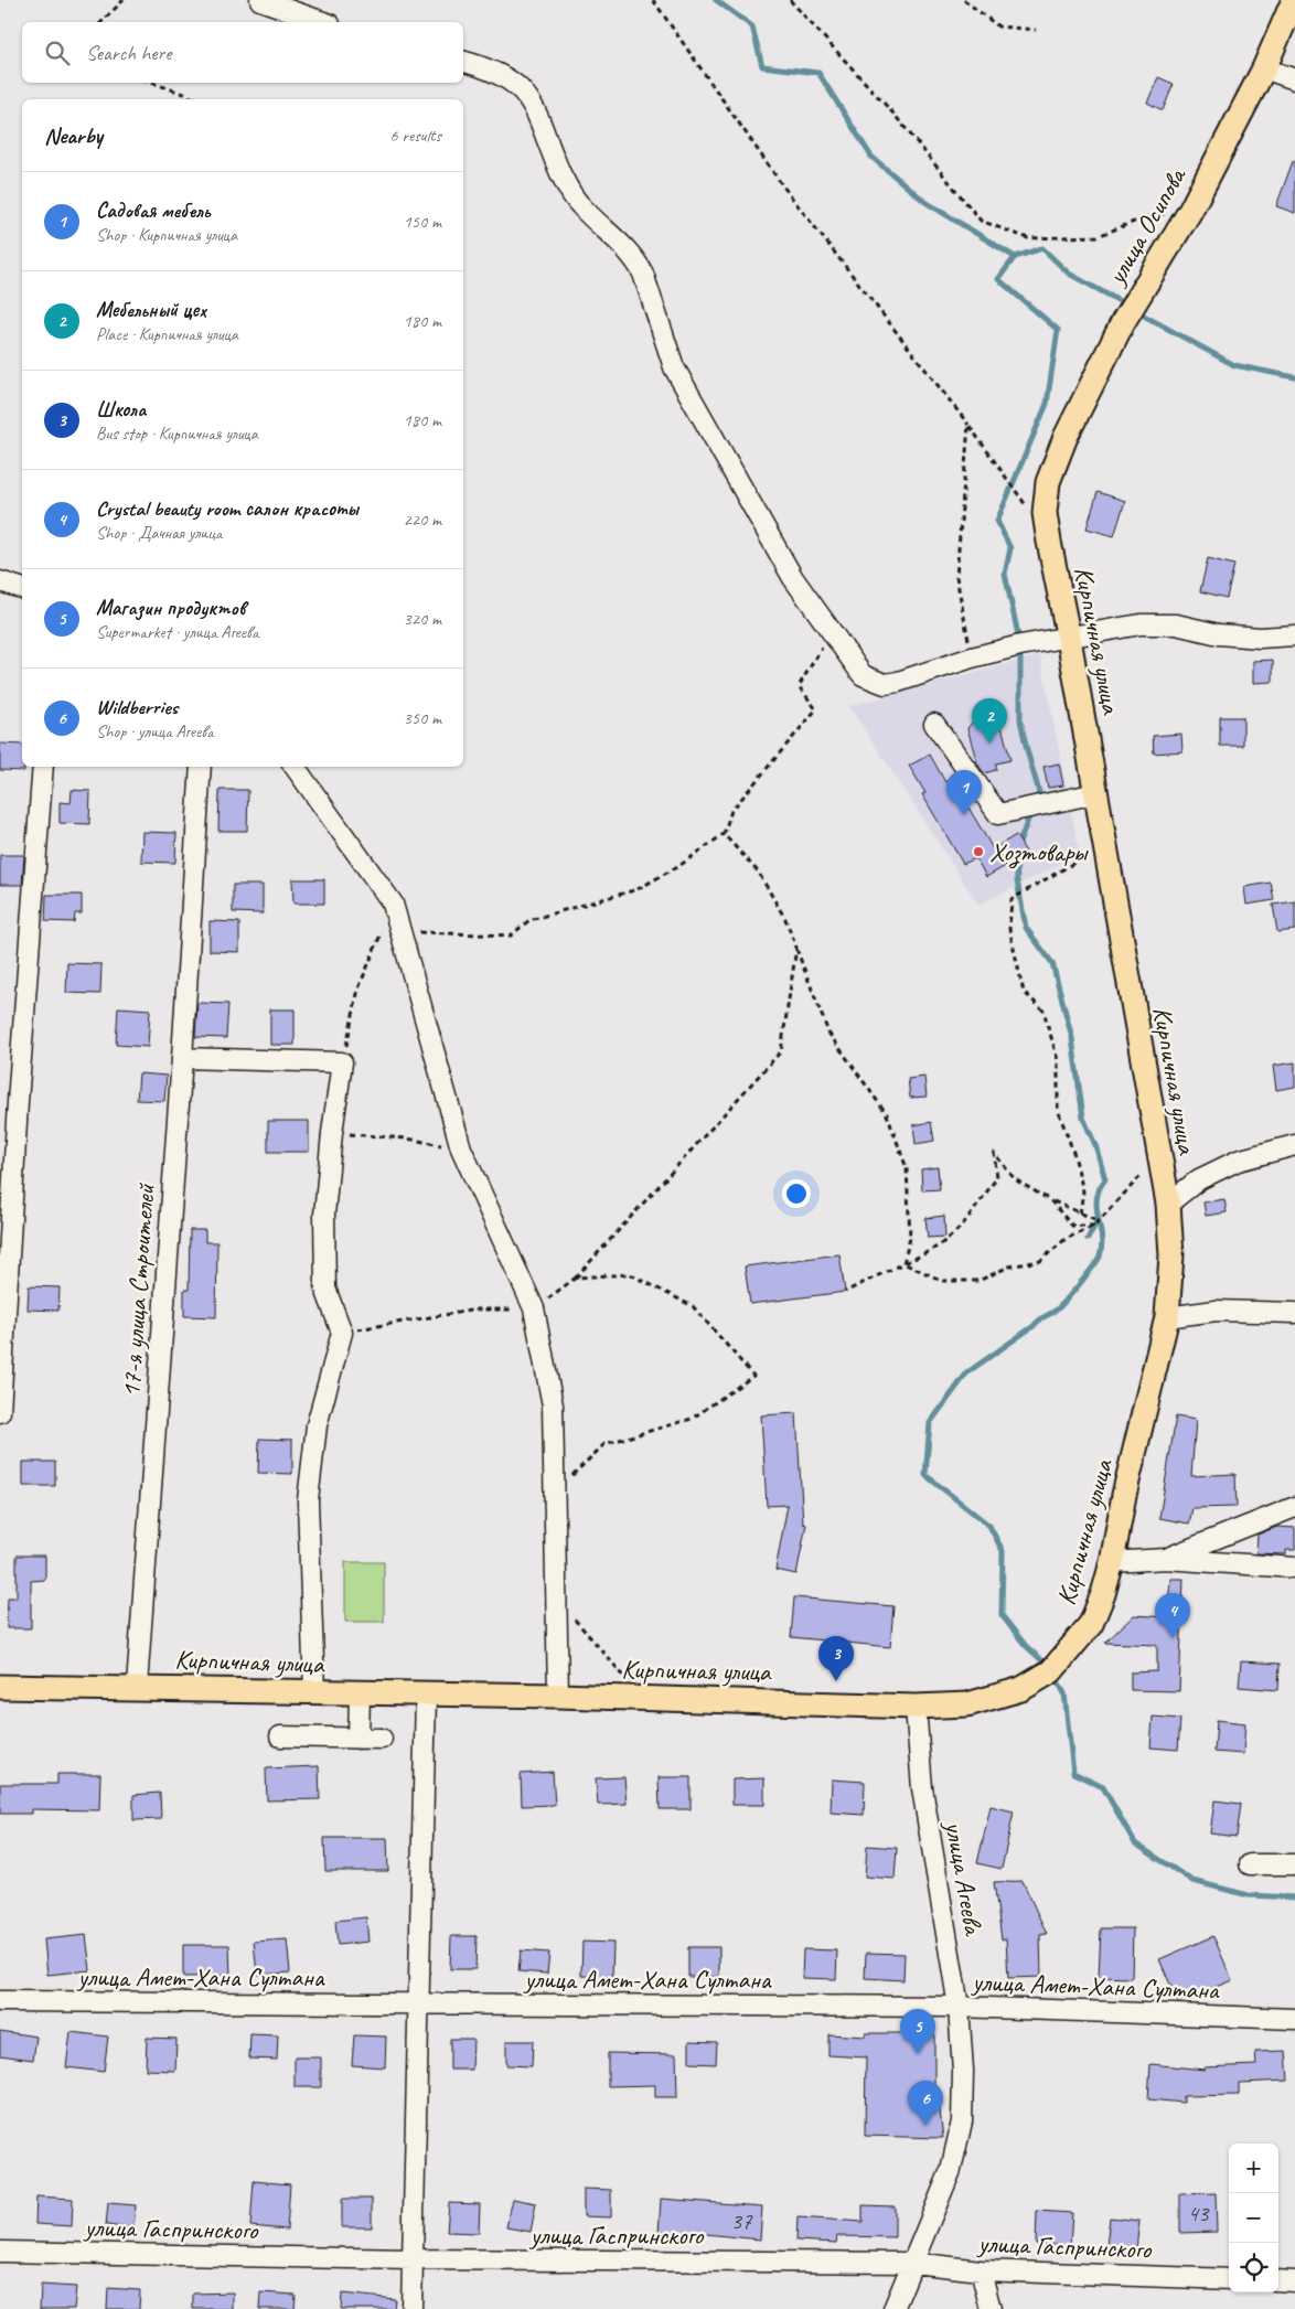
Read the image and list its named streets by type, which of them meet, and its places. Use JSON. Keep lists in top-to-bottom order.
{
  "streets": {
    "main road": ["улица Осипова", "Кирпичная улица"],
    "street": [
      "17-я улица Строителей",
      "улица Агеева",
      "улица Амет-Хана Султана",
      "улица Гаспринского"
    ]
  },
  "crossings": [
    ["улица Осипова", "Кирпичная улица"],
    ["Кирпичная улица", "17-я улица Строителей"],
    ["Кирпичная улица", "улица Агеева"],
    ["улица Агеева", "улица Амет-Хана Султана"],
    ["улица Агеева", "улица Гаспринского"]
  ],
  "places": ["Хозтовары"],
  "house_numbers": ["43", "37"],
  "page": {
    "search": "Search here",
    "heading": ["Nearby", "6 results"],
    "list": [
      {
        "mark": "1",
        "name": "Садовая мебель",
        "note": "Shop · Кирпичная улица",
        "value": "150 m"
      },
      {
        "mark": "2",
        "name": "Мебельный цех",
        "note": "Place · Кирпичная улица",
        "value": "180 m"
      },
      {
        "mark": "3",
        "name": "Школа",
        "note": "Bus stop · Кирпичная улица",
        "value": "180 m"
      },
      {
        "mark": "4",
        "name": "Crystal beauty room салон красоты",
        "note": "Shop · Дачная улица",
        "value": "220 m"
      },
      {
        "mark": "5",
        "name": "Магазин продуктов",
        "note": "Supermarket · улица Агеева",
        "value": "320 m"
      },
      {
        "mark": "6",
        "name": "Wildberries",
        "note": "Shop · улица Агеева",
        "value": "350 m"
      }
    ],
    "pins": [
      "2",
      "1",
      "4",
      "3",
      "5",
      "6"
    ],
    "map_buttons": ["+", "−"]
  }
}
